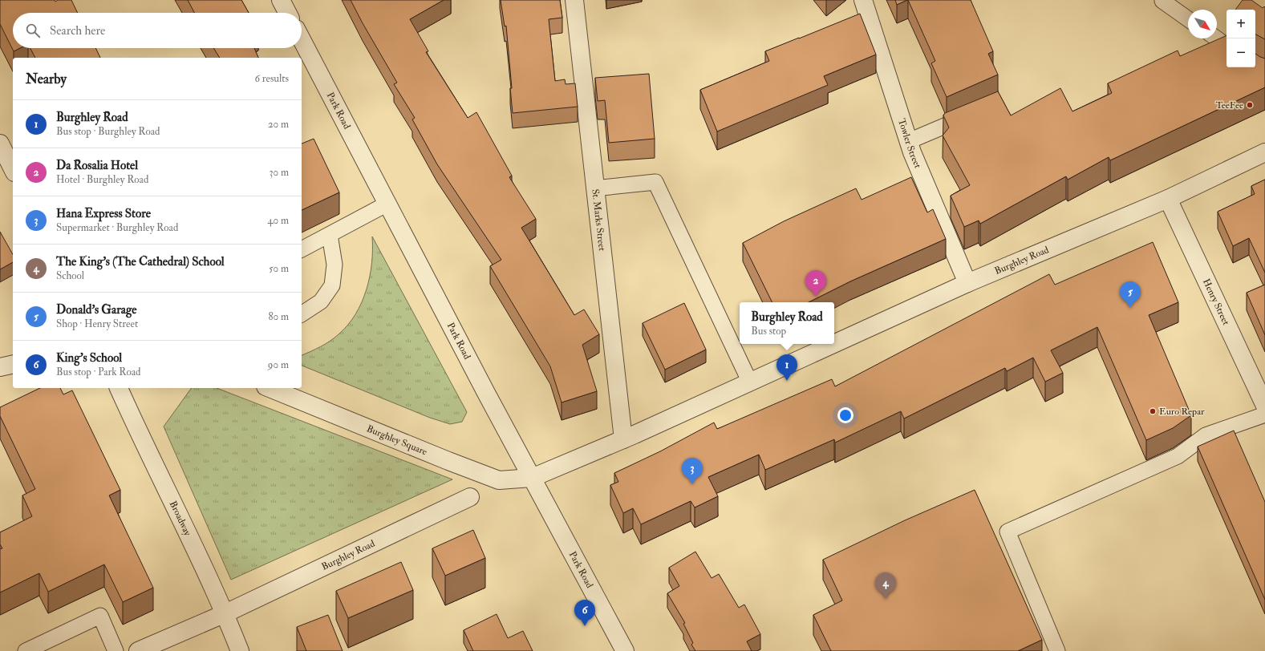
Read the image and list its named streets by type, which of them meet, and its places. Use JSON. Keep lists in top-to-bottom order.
{
  "streets": {
    "street": [
      "Park Road",
      "Towler Street",
      "St. Marks Street",
      "Burghley Road",
      "Henry Street",
      "Burghley Square",
      "Broadway"
    ]
  },
  "crossings": [
    ["Park Road", "Burghley Road"],
    ["Park Road", "Burghley Square"],
    ["Towler Street", "Burghley Road"],
    ["St. Marks Street", "Burghley Road"],
    ["Burghley Road", "Henry Street"],
    ["Burghley Road", "Burghley Square"],
    ["Burghley Road", "Broadway"]
  ],
  "places": ["TeeFee", "Euro Repar"],
  "north": "bottom right",
  "page": {
    "map_buttons": ["+", "−"],
    "search": "Search here",
    "heading": ["Nearby", "6 results"],
    "list": [
      {
        "mark": "1",
        "name": "Burghley Road",
        "note": "Bus stop · Burghley Road",
        "value": "20 m"
      },
      {
        "mark": "2",
        "name": "Da Rosalia Hotel",
        "note": "Hotel · Burghley Road",
        "value": "30 m"
      },
      {
        "mark": "3",
        "name": "Hana Express Store",
        "note": "Supermarket · Burghley Road",
        "value": "40 m"
      },
      {
        "mark": "4",
        "name": "The King's (The Cathedral) School",
        "note": "School",
        "value": "50 m"
      },
      {
        "mark": "5",
        "name": "Donald's Garage",
        "note": "Shop · Henry Street",
        "value": "80 m"
      },
      {
        "mark": "6",
        "name": "King's School",
        "note": "Bus stop · Park Road",
        "value": "90 m"
      }
    ],
    "pins": [
      "2",
      "5",
      "1",
      "3",
      "4",
      "6"
    ],
    "popup": ["Burghley Road", "Bus stop"]
  }
}
